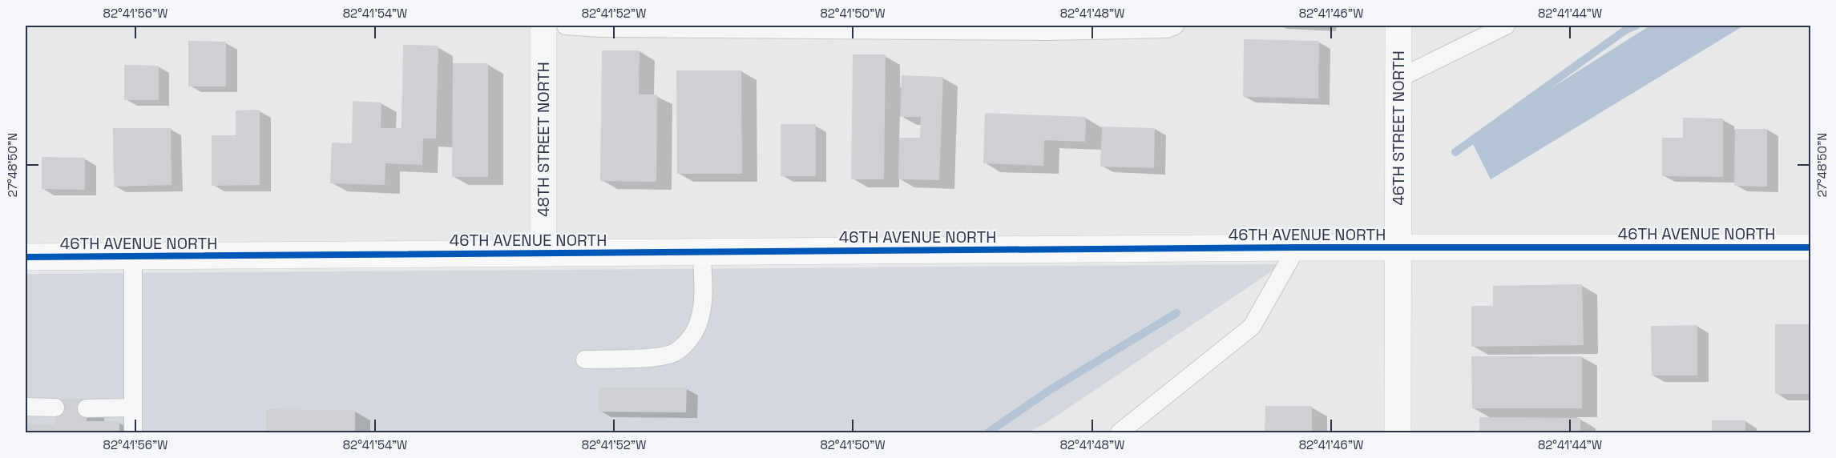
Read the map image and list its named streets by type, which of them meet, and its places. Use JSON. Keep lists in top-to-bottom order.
{
  "streets": {
    "street": ["46TH STREET NORTH", "48TH STREET NORTH", "46TH AVENUE NORTH"]
  },
  "crossings": [
    ["46TH STREET NORTH", "46TH AVENUE NORTH"],
    ["48TH STREET NORTH", "46TH AVENUE NORTH"]
  ],
  "coordinates": [
    "82°41'56\"W",
    "82°41'54\"W",
    "82°41'52\"W",
    "82°41'50\"W",
    "82°41'48\"W",
    "82°41'46\"W",
    "82°41'44\"W",
    "27°48'50\"N"
  ]
}
